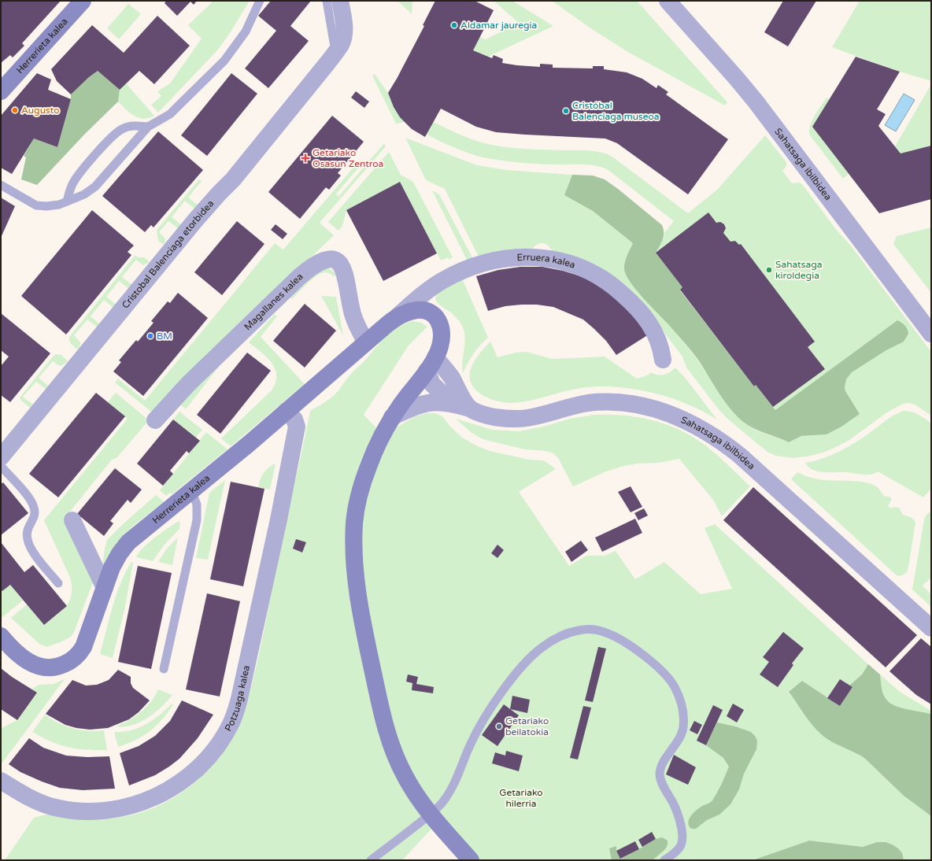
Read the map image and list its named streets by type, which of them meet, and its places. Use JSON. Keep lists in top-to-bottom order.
{
  "streets": {
    "street": [
      "Herrerieta kalea",
      "Sahatsaga ibilbidea",
      "Cristobal Balenciaga etorbidea",
      "Erruera kalea",
      "Magallanes kalea",
      "Potzuaga kalea"
    ]
  },
  "crossings": [
    ["Herrerieta kalea", "Erruera kalea"],
    ["Herrerieta kalea", "Magallanes kalea"],
    ["Herrerieta kalea", "Potzuaga kalea"]
  ],
  "parks": ["Getariako hilerria"],
  "places": {
    "other": [
      "Aldamar jauregia",
      "Augusto",
      "Cristóbal Balenciaga museoa",
      "Sahatsaga kiroldegia",
      "BM",
      "Getariako beilatokia"
    ],
    "health": ["Getariako Osasun Zentroa"]
  }
}
